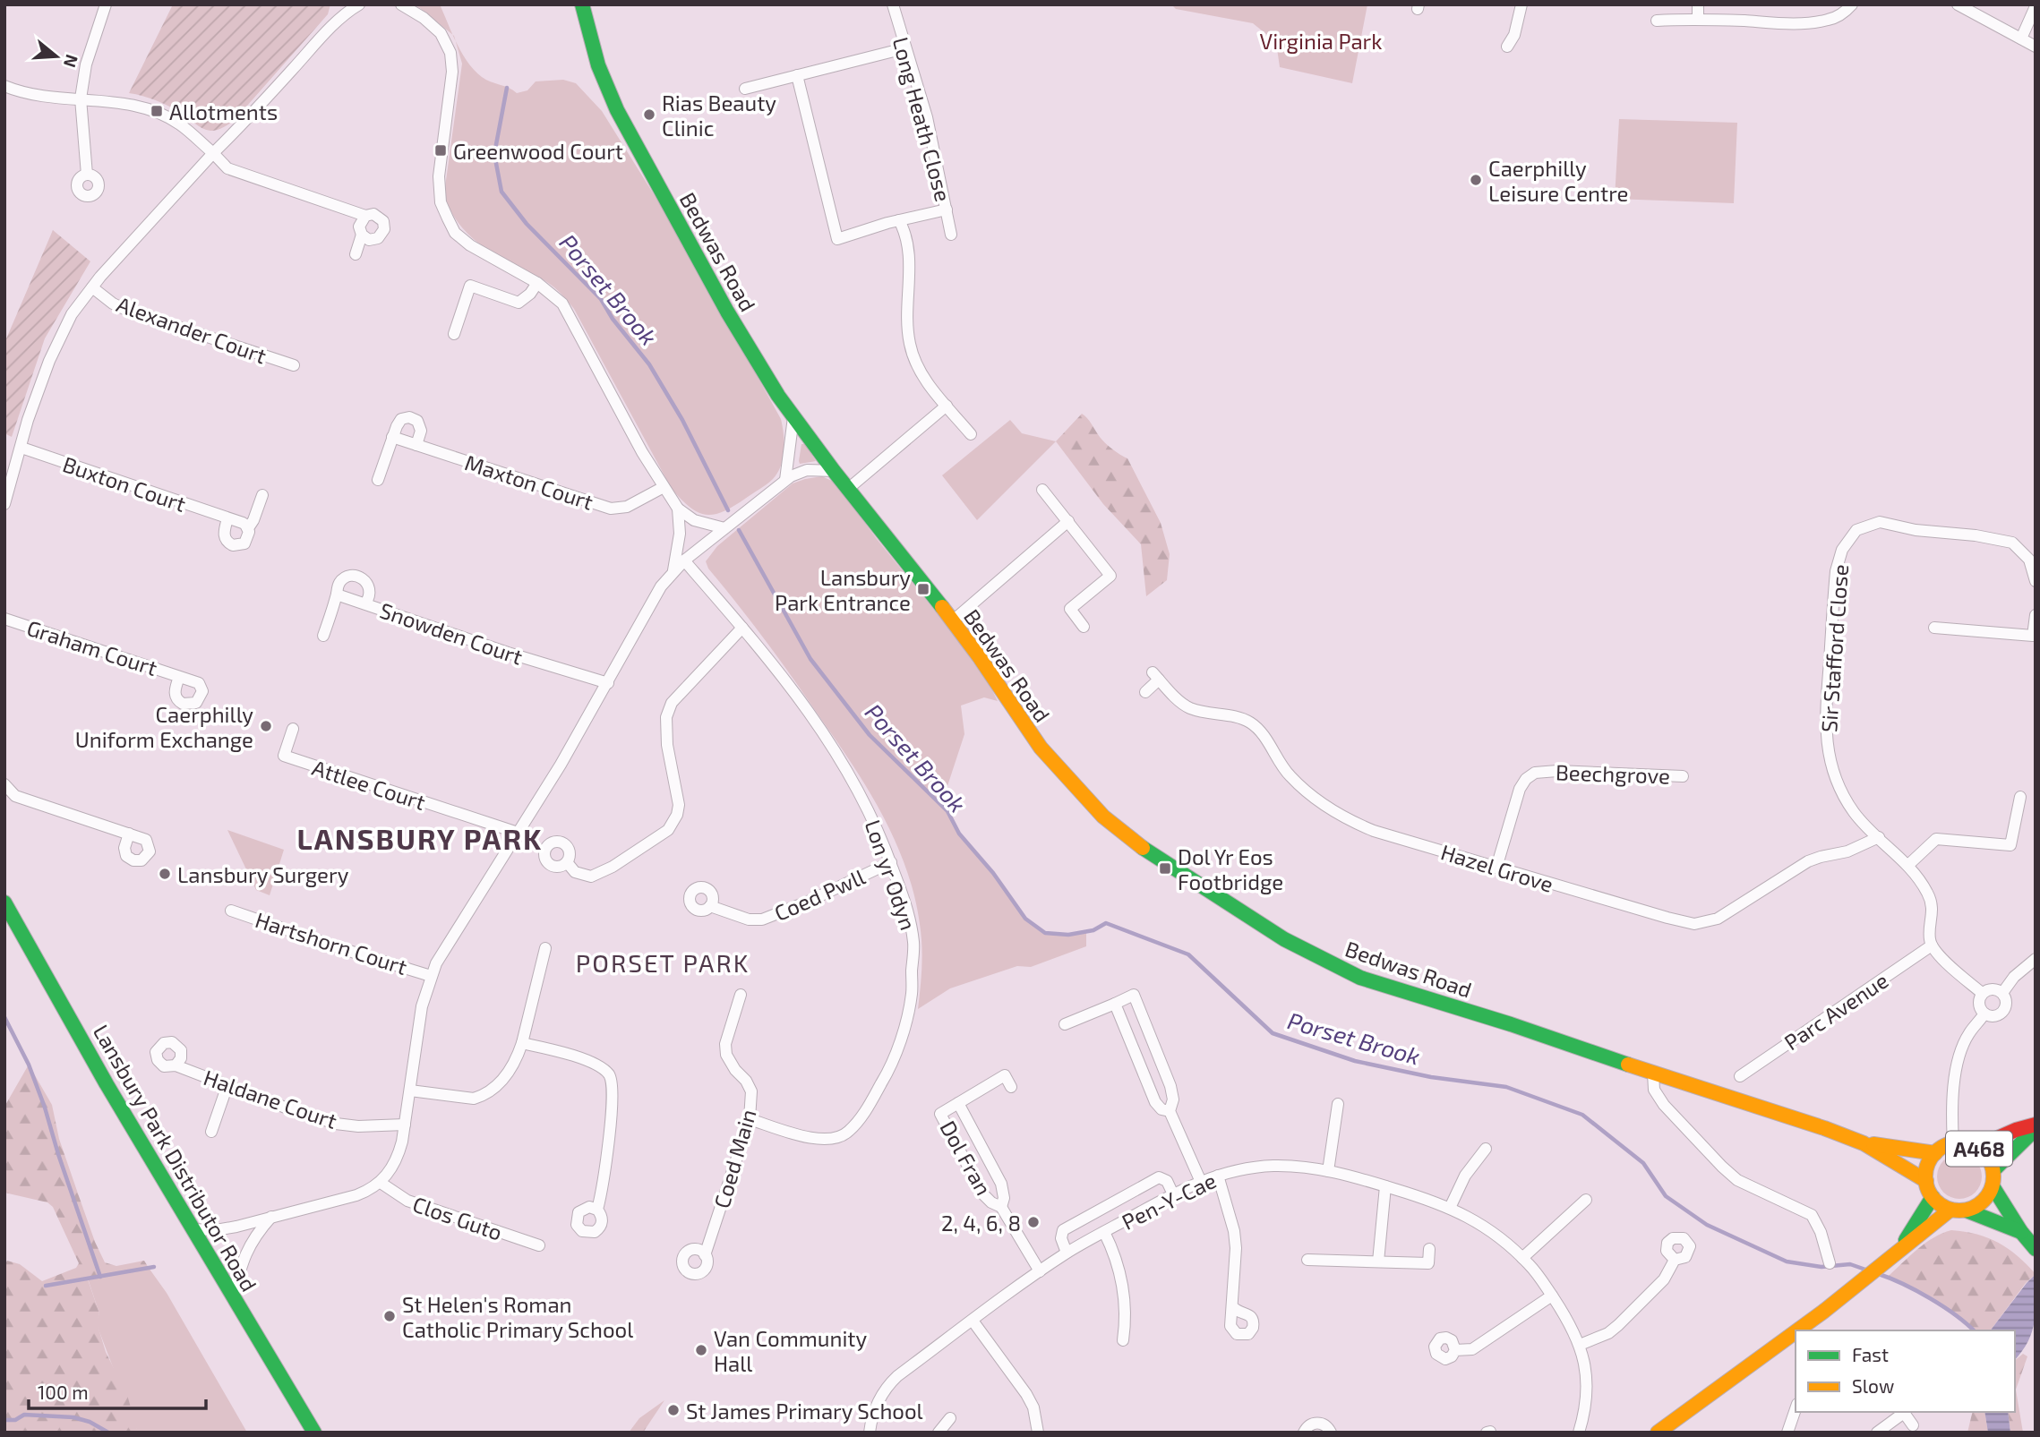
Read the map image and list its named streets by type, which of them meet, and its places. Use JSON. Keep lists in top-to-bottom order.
{
  "streets": {
    "main road": ["Bedwas Road", "A468", "Lansbury Park Distributor Road"],
    "street": [
      "Long Heath Close",
      "Alexander Court",
      "Maxton Court",
      "Buxton Court",
      "Snowden Court",
      "Graham Court",
      "Sir Stafford Close",
      "Beechgrove",
      "Attlee Court",
      "Hazel Grove",
      "Lon yr Odyn",
      "Coed Pwll",
      "Hartshorn Court",
      "Parc Avenue",
      "Haldane Court",
      "Dol Fran",
      "Coed Main",
      "Pen-Y-Cae",
      "Clos Guto"
    ]
  },
  "crossings": [
    ["Sir Stafford Close", "Hazel Grove"],
    ["Sir Stafford Close", "Parc Avenue"],
    ["Beechgrove", "Hazel Grove"],
    ["Lon yr Odyn", "Coed Pwll"],
    ["Lon yr Odyn", "Coed Main"],
    ["Dol Fran", "Pen-Y-Cae"]
  ],
  "districts": ["LANSBURY PARK", "PORSET PARK"],
  "water": ["Porset Brook"],
  "parks": ["Virginia Park"],
  "places": {
    "transit": [
      "Allotments",
      "Greenwood Court",
      "Lansbury Park Entrance",
      "Dol Yr Eos Footbridge"
    ],
    "other": [
      "Rias Beauty Clinic",
      "Caerphilly Leisure Centre",
      "Caerphilly Uniform Exchange",
      "Lansbury Surgery",
      "2, 4, 6, 8",
      "St Helen's Roman Catholic Primary School",
      "Van Community Hall",
      "St James Primary School"
    ]
  },
  "legend": ["Fast", "Slow"],
  "scale_bar": "100 m",
  "north": "right"
}
